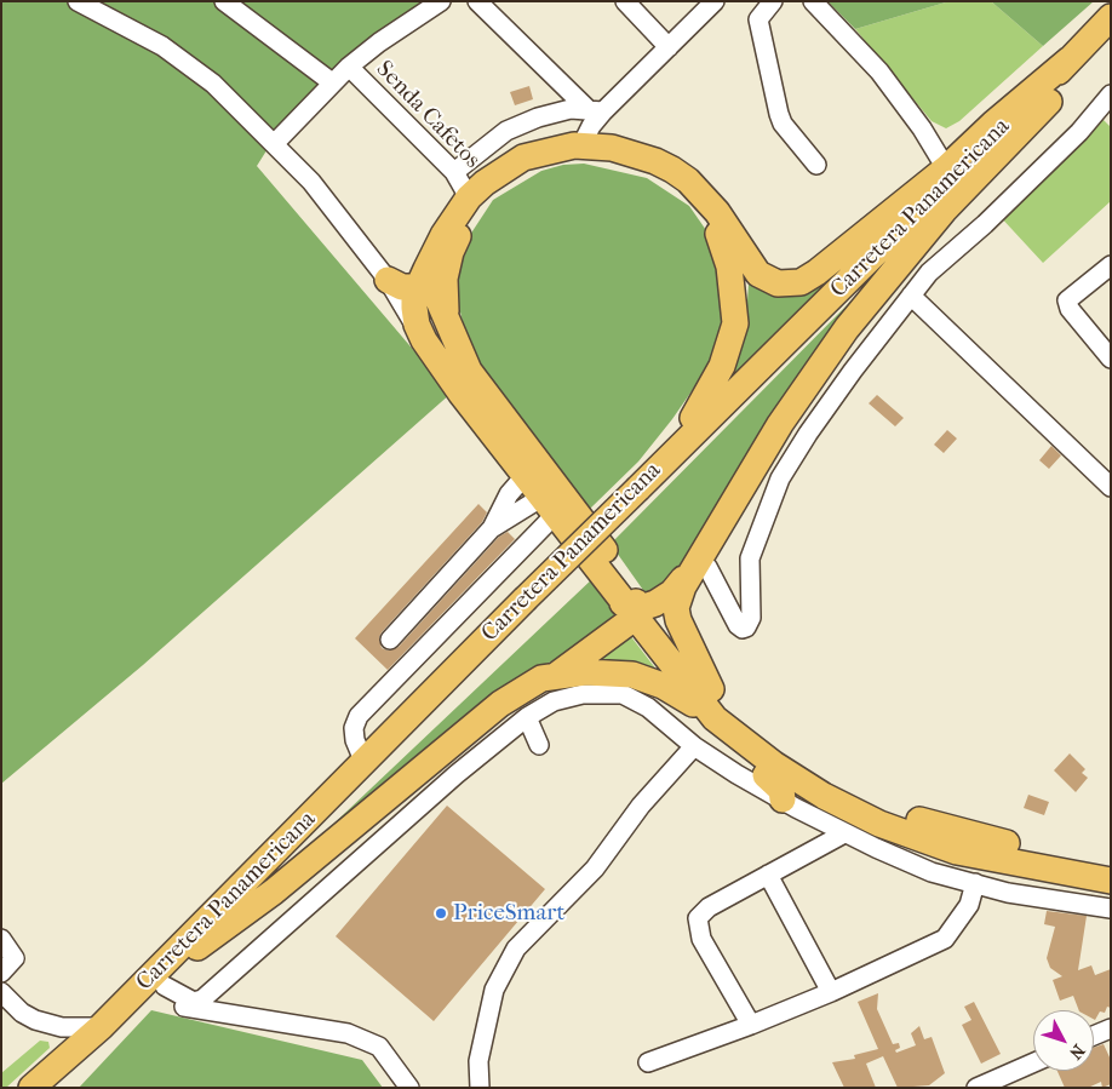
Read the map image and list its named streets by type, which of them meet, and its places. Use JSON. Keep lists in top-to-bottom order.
{
  "streets": {
    "highway": ["Carretera Panamericana"],
    "street": ["Senda Cafetos"]
  },
  "places": ["PriceSmart"],
  "north": "bottom right"
}
